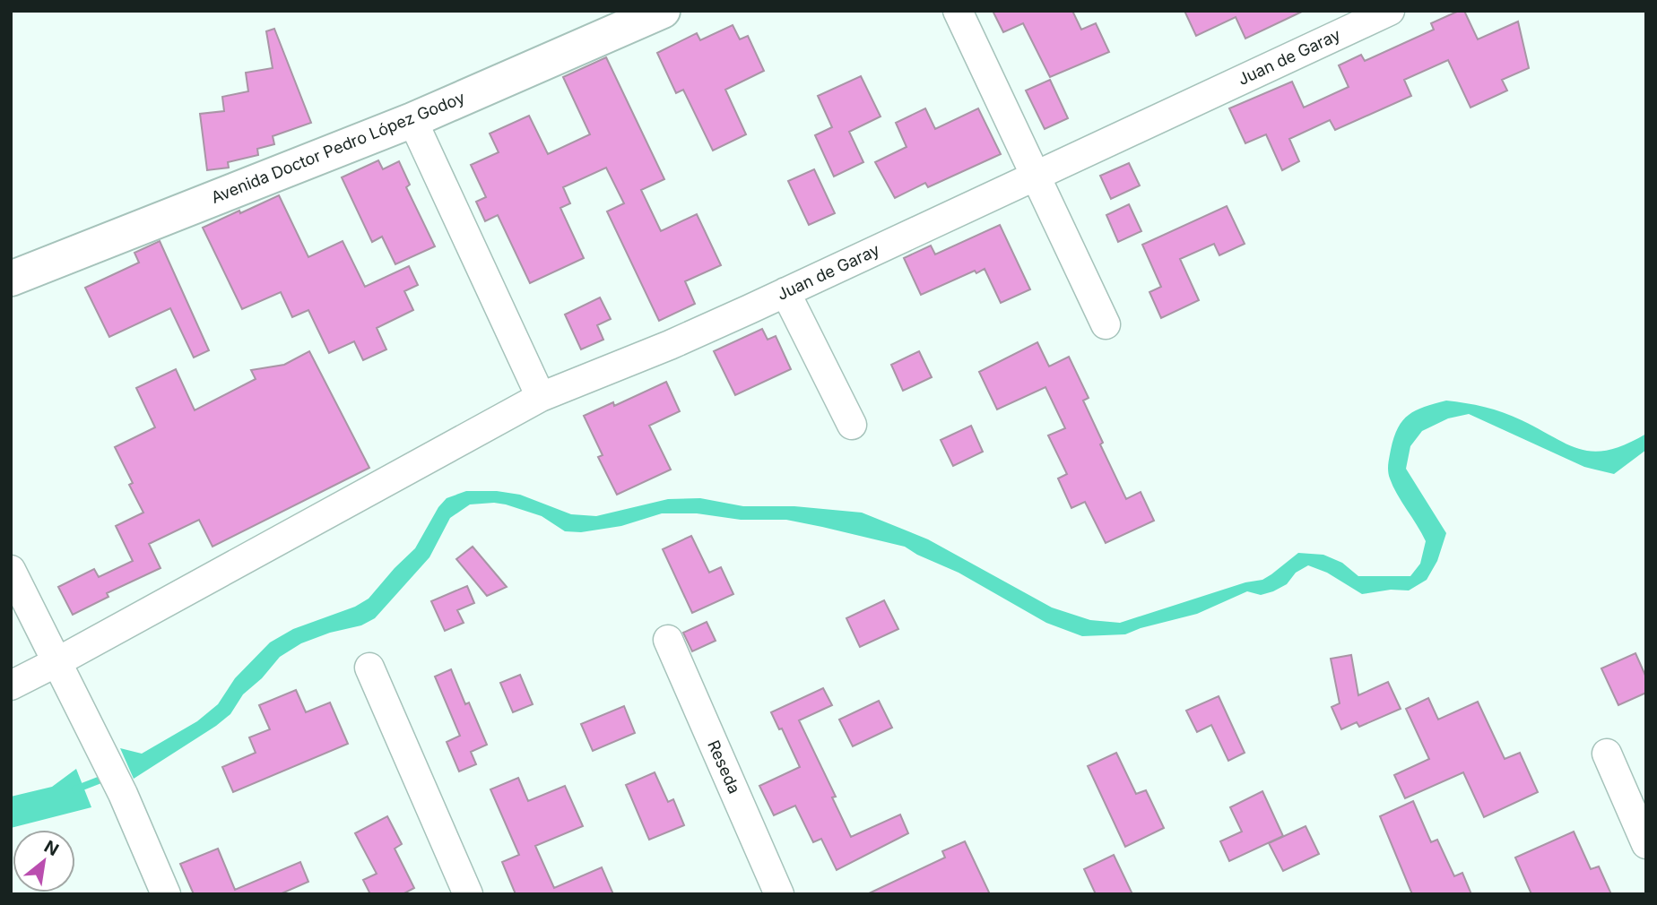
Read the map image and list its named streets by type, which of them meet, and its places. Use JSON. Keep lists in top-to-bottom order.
{
  "streets": {
    "main road": ["Avenida Doctor Pedro López Godoy"],
    "street": ["Juan de Garay", "Reseda"]
  },
  "north": "top right"
}
